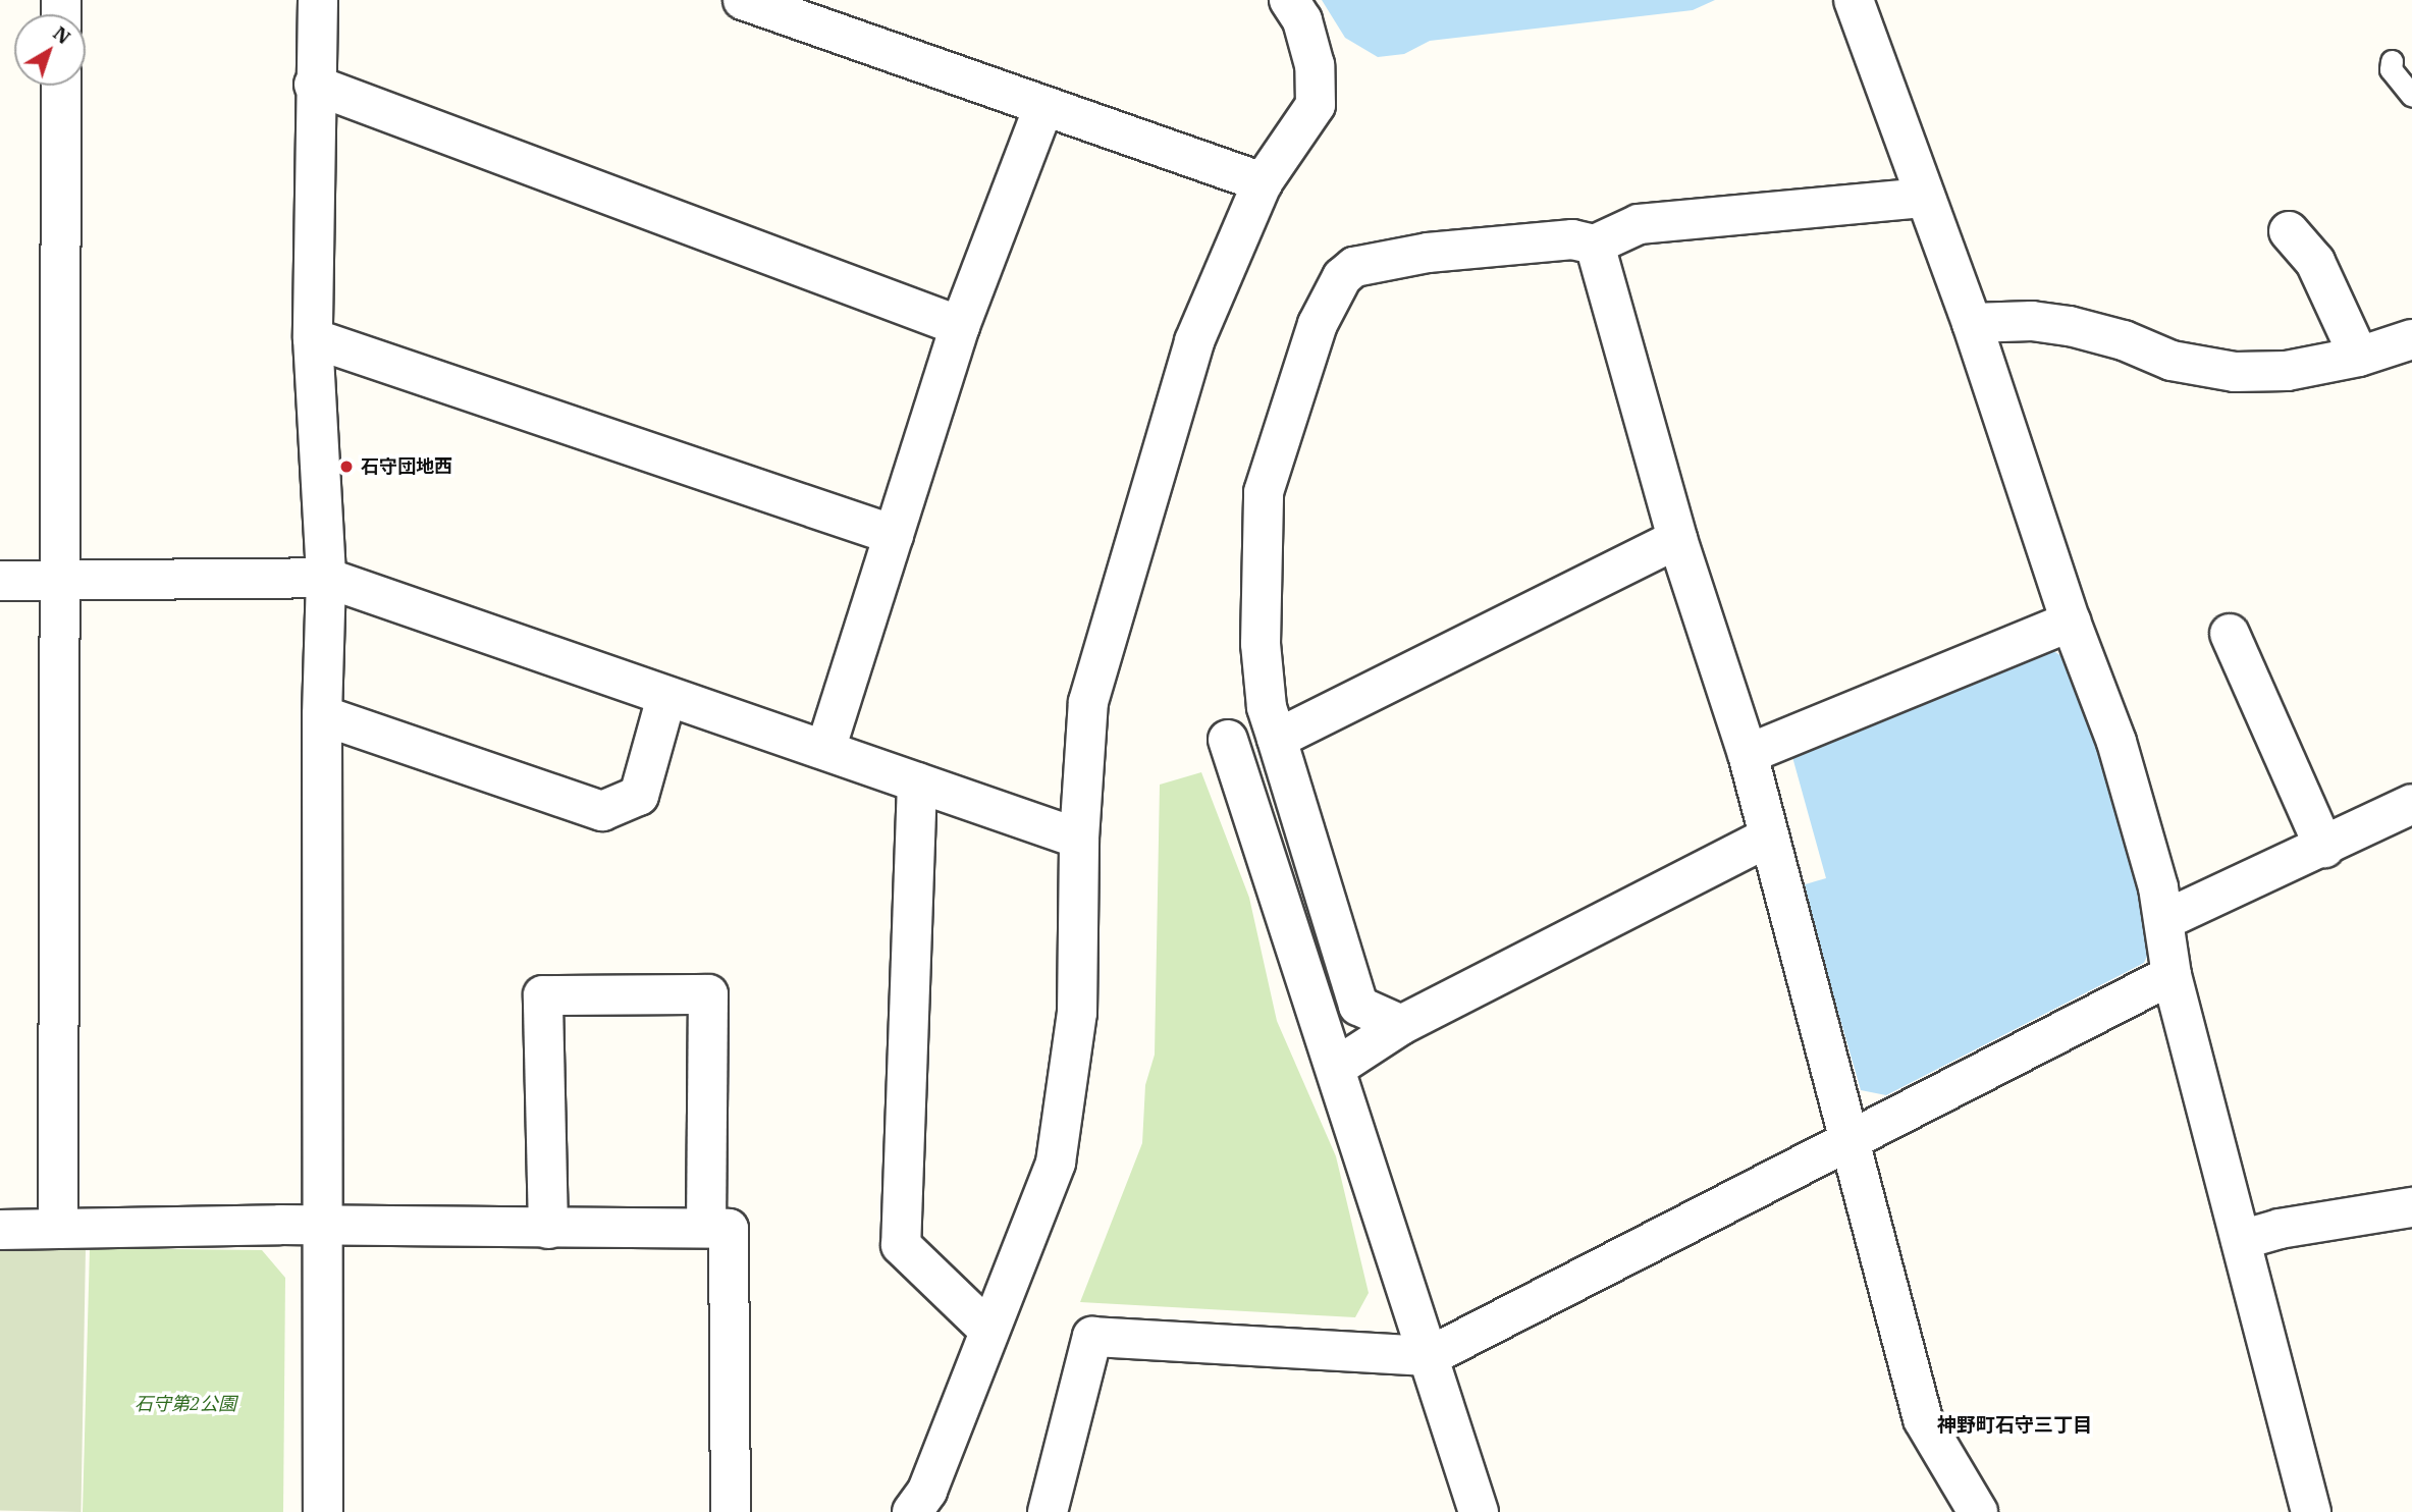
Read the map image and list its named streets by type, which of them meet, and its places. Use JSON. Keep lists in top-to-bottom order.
{
  "districts": ["神野町石守三丁目"],
  "parks": ["石守第2公園"],
  "places": ["石守団地西"],
  "north": "top right"
}
